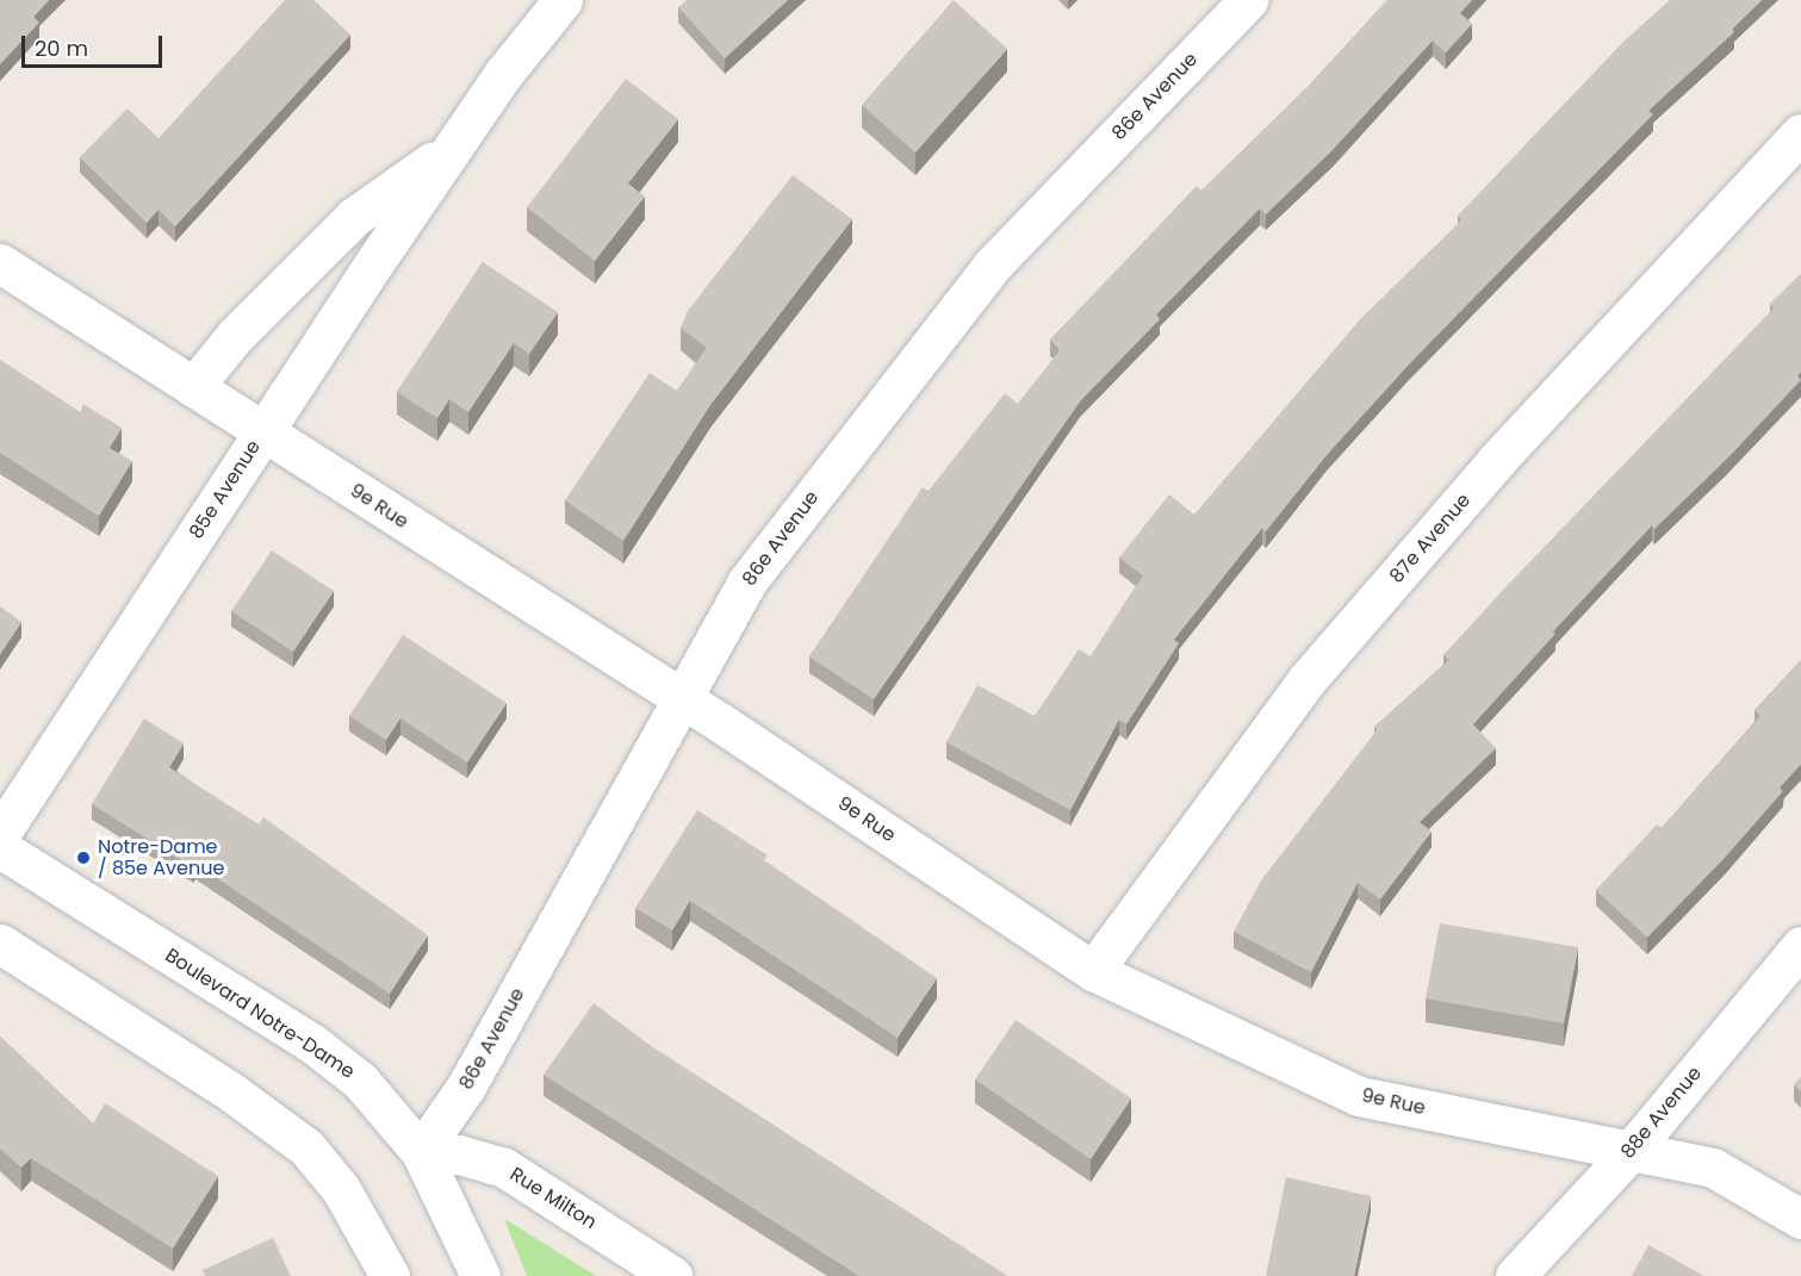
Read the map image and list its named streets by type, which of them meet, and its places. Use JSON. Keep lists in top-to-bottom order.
{
  "streets": {
    "street": [
      "86e Avenue",
      "85e Avenue",
      "9e Rue",
      "87e Avenue",
      "Boulevard Notre-Dame",
      "88e Avenue",
      "Rue Milton"
    ]
  },
  "crossings": [
    ["86e Avenue", "9e Rue"],
    ["86e Avenue", "Boulevard Notre-Dame"],
    ["86e Avenue", "Rue Milton"],
    ["85e Avenue", "9e Rue"],
    ["9e Rue", "87e Avenue"],
    ["9e Rue", "88e Avenue"],
    ["Boulevard Notre-Dame", "Rue Milton"]
  ],
  "places": ["Notre-Dame / 85e Avenue"],
  "scale_bar": "20 m"
}
